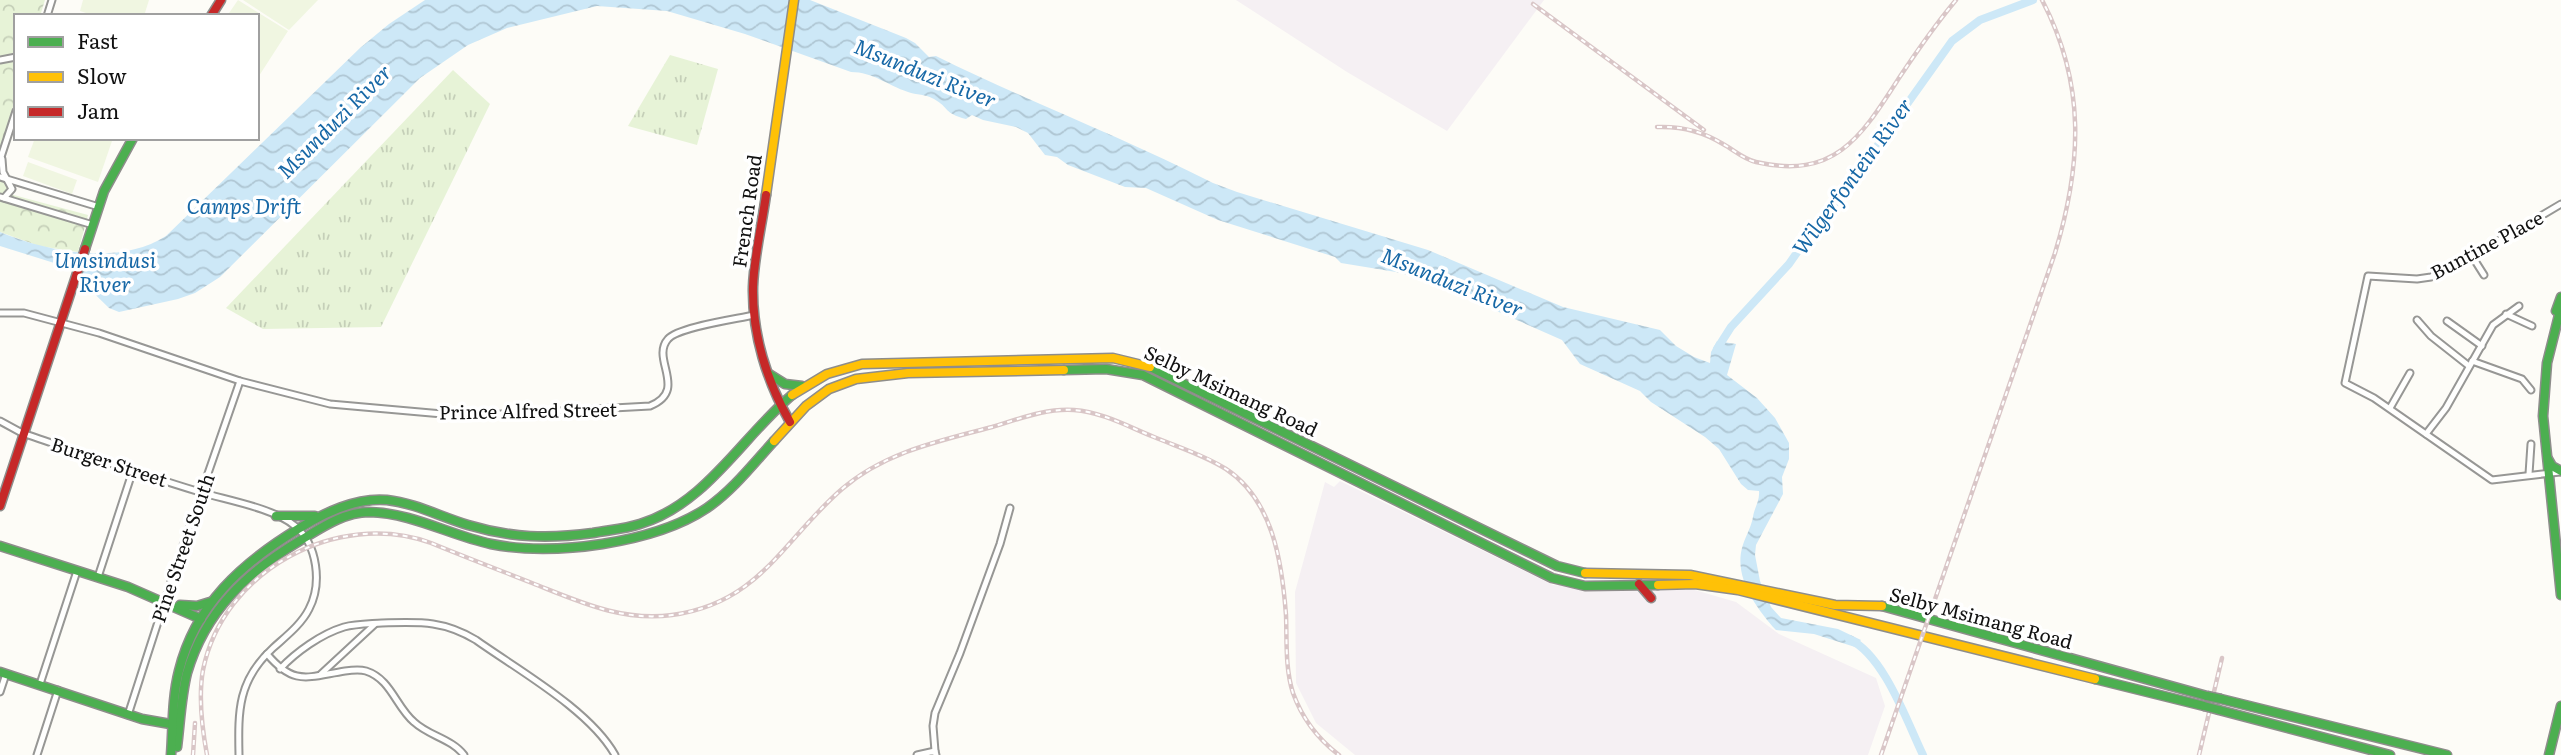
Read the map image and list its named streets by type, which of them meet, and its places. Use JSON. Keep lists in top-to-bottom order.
{
  "streets": {
    "main road": ["French Road", "Selby Msimang Road"],
    "street": [
      "Buntine Place",
      "Prince Alfred Street",
      "Burger Street",
      "Pine Street South"
    ]
  },
  "crossings": [
    ["French Road", "Selby Msimang Road"],
    ["French Road", "Prince Alfred Street"],
    ["Selby Msimang Road", "Burger Street"],
    ["Prince Alfred Street", "Pine Street South"],
    ["Burger Street", "Pine Street South"]
  ],
  "water": [
    "Msunduzi River",
    "Wilgerfontein River",
    "Camps Drift",
    "Umsindusi River"
  ],
  "legend": ["Fast", "Slow", "Jam"]
}
